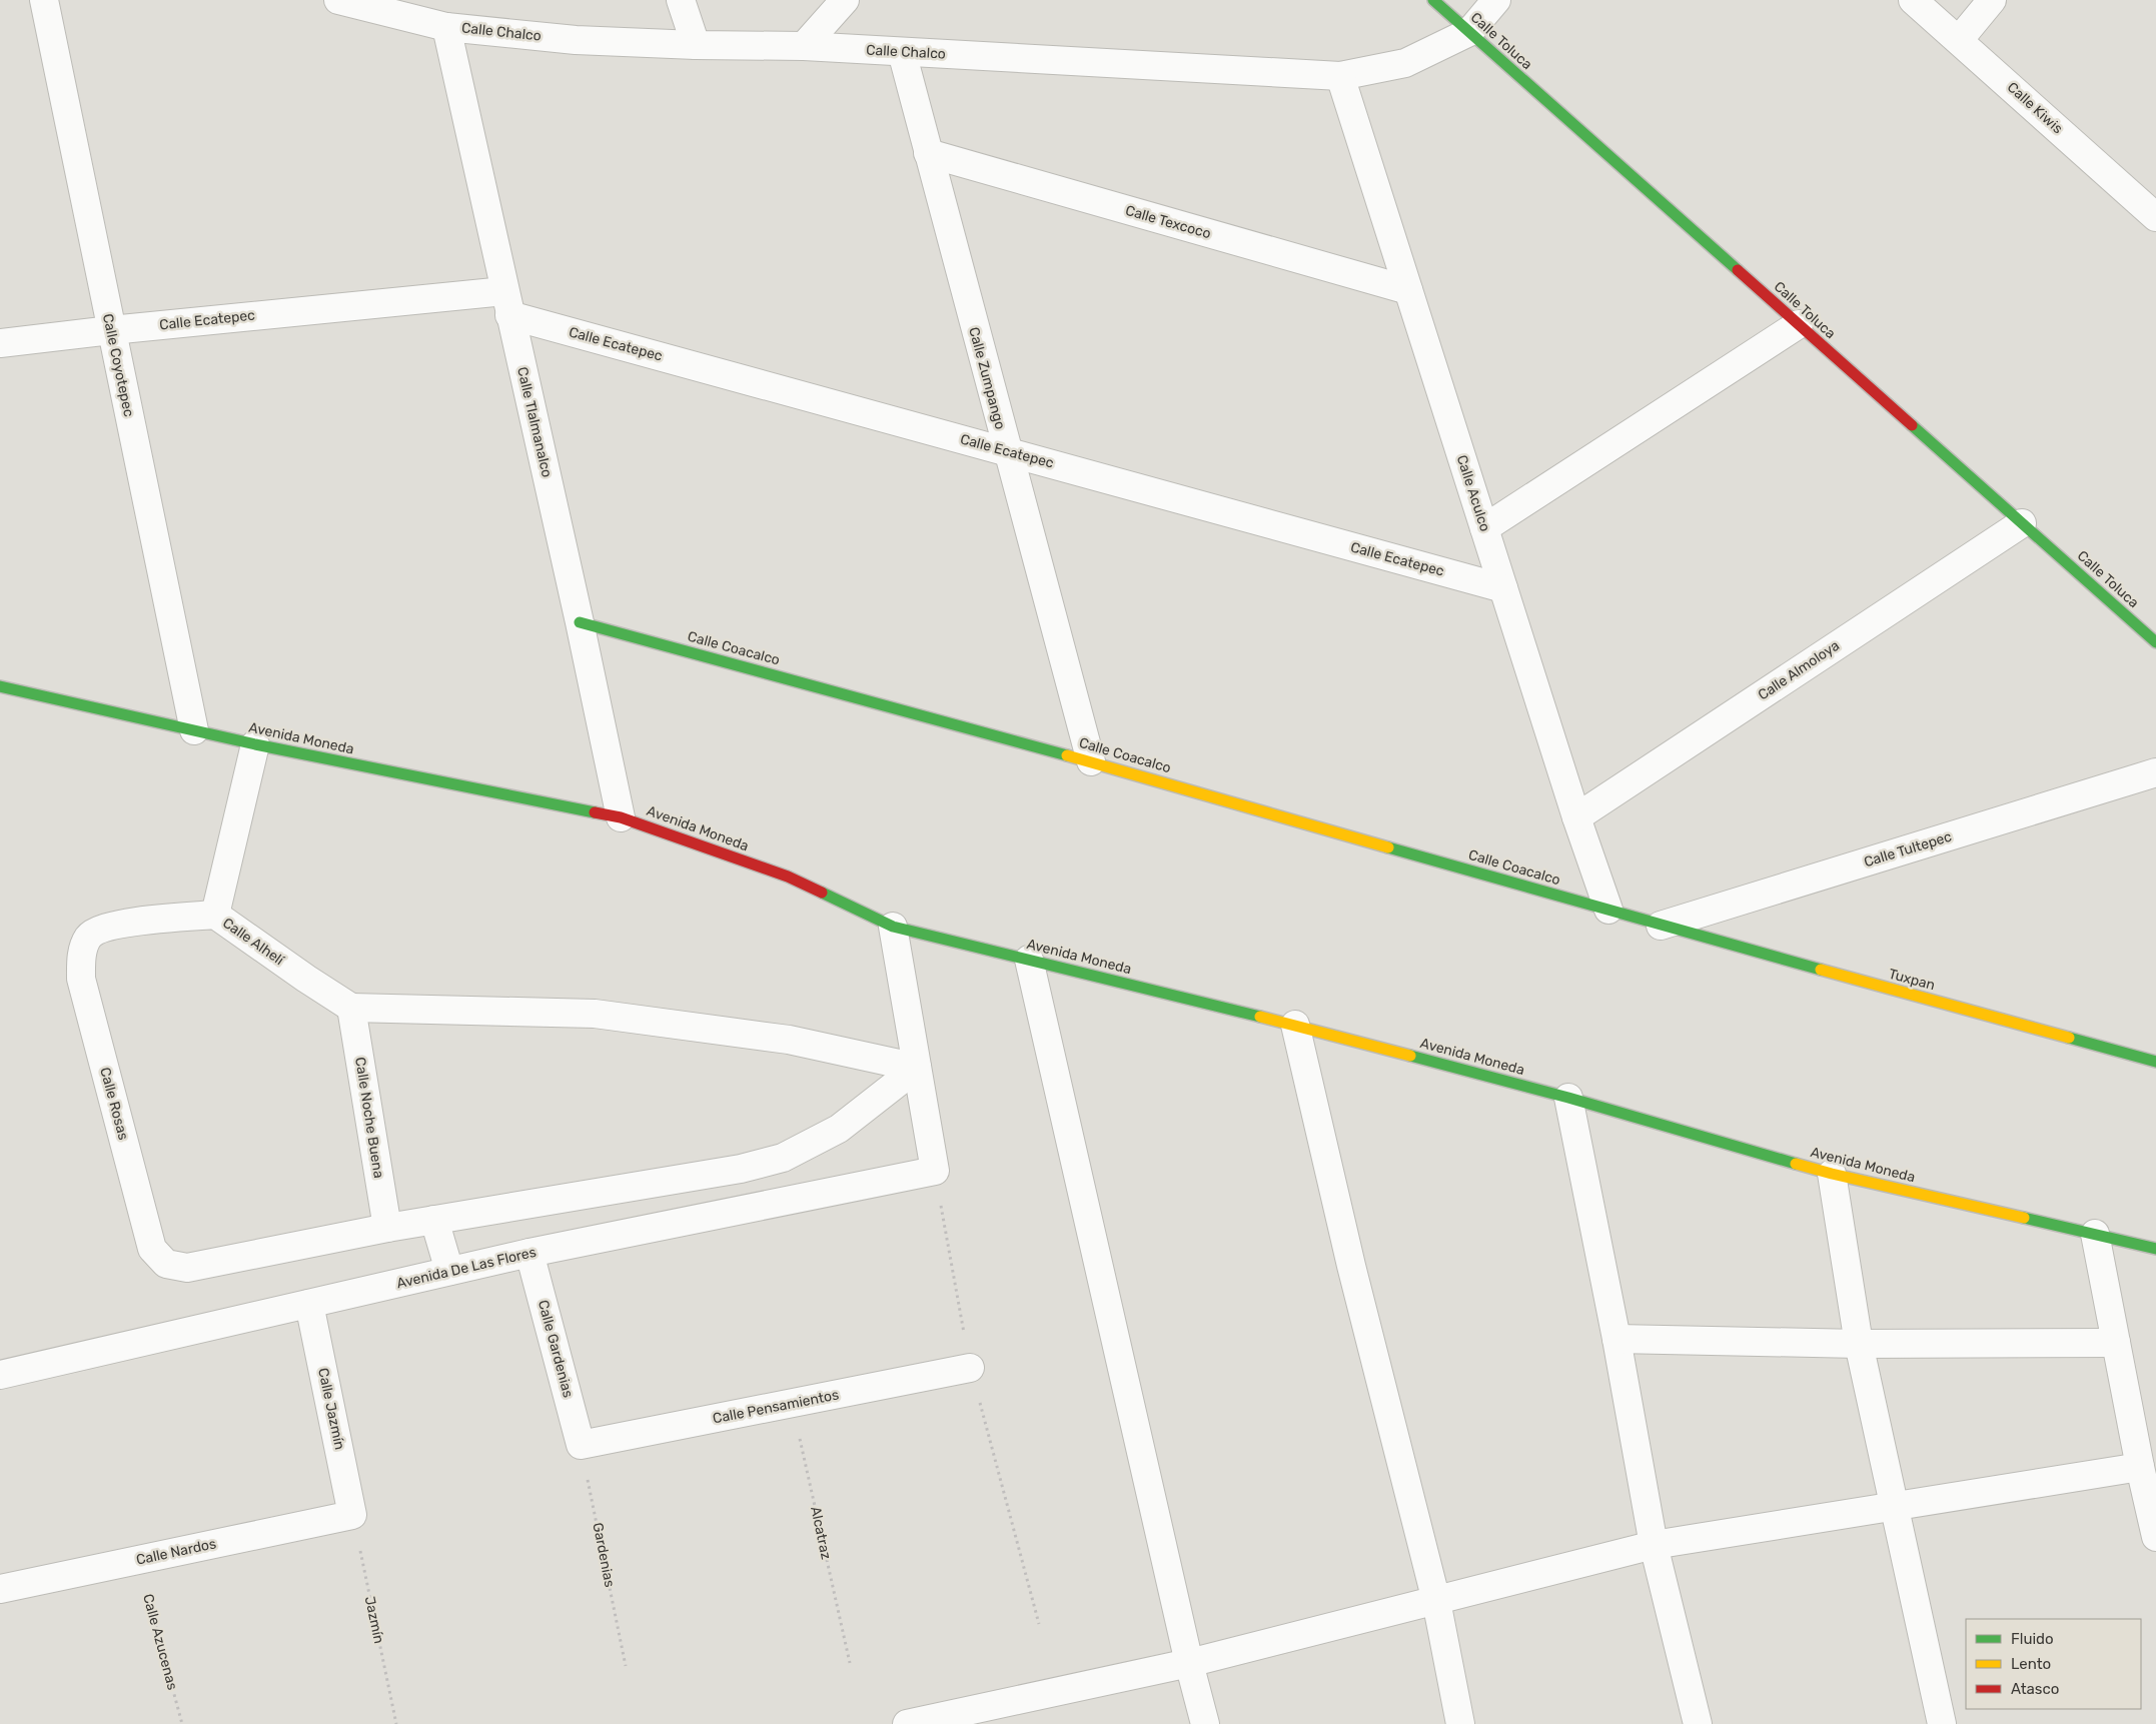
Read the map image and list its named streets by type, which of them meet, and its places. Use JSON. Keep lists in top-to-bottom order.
{
  "streets": {
    "main road": [
      "Calle Toluca",
      "Calle Coacalco",
      "Avenida Moneda",
      "Tuxpan"
    ],
    "street": [
      "Calle Chalco",
      "Calle Kiwis",
      "Calle Texcoco",
      "Calle Ecatepec",
      "Calle Coyotepec",
      "Calle Zumpango",
      "Calle Tlalmanalco",
      "Calle Aculco",
      "Calle Almoloya",
      "Calle Tultepec",
      "Calle Alhelí",
      "Calle Rosas",
      "Calle Noche Buena",
      "Avenida De Las Flores",
      "Calle Gardenias",
      "Calle Pensamientos",
      "Calle Jazmín",
      "Calle Nardos"
    ],
    "path": [
      "Alcatraz",
      "Gardenias",
      "Jazmín",
      "Calle Azucenas"
    ]
  },
  "crossings": [
    ["Calle Chalco", "Calle Toluca"],
    ["Calle Chalco", "Calle Zumpango"],
    ["Calle Chalco", "Calle Tlalmanalco"],
    ["Calle Chalco", "Calle Aculco"],
    ["Calle Toluca", "Calle Almoloya"],
    ["Calle Texcoco", "Calle Zumpango"],
    ["Calle Texcoco", "Calle Aculco"],
    ["Calle Ecatepec", "Calle Coyotepec"],
    ["Calle Ecatepec", "Calle Zumpango"],
    ["Calle Ecatepec", "Calle Tlalmanalco"],
    ["Calle Ecatepec", "Calle Aculco"],
    ["Calle Coyotepec", "Avenida Moneda"],
    ["Calle Zumpango", "Calle Coacalco"],
    ["Calle Tlalmanalco", "Calle Coacalco"],
    ["Calle Tlalmanalco", "Avenida Moneda"],
    ["Calle Aculco", "Calle Coacalco"],
    ["Calle Aculco", "Calle Almoloya"],
    ["Calle Coacalco", "Calle Tultepec"],
    ["Calle Coacalco", "Tuxpan"],
    ["Calle Tultepec", "Tuxpan"],
    ["Calle Alhelí", "Calle Rosas"],
    ["Calle Alhelí", "Calle Noche Buena"],
    ["Calle Rosas", "Calle Noche Buena"],
    ["Avenida De Las Flores", "Calle Gardenias"],
    ["Avenida De Las Flores", "Calle Jazmín"],
    ["Calle Gardenias", "Calle Pensamientos"],
    ["Calle Gardenias", "Gardenias"],
    ["Calle Pensamientos", "Alcatraz"],
    ["Calle Pensamientos", "Gardenias"],
    ["Calle Jazmín", "Calle Nardos"],
    ["Calle Jazmín", "Jazmín"],
    ["Calle Nardos", "Jazmín"],
    ["Calle Nardos", "Calle Azucenas"]
  ],
  "legend": ["Fluido", "Lento", "Atasco"]
}
